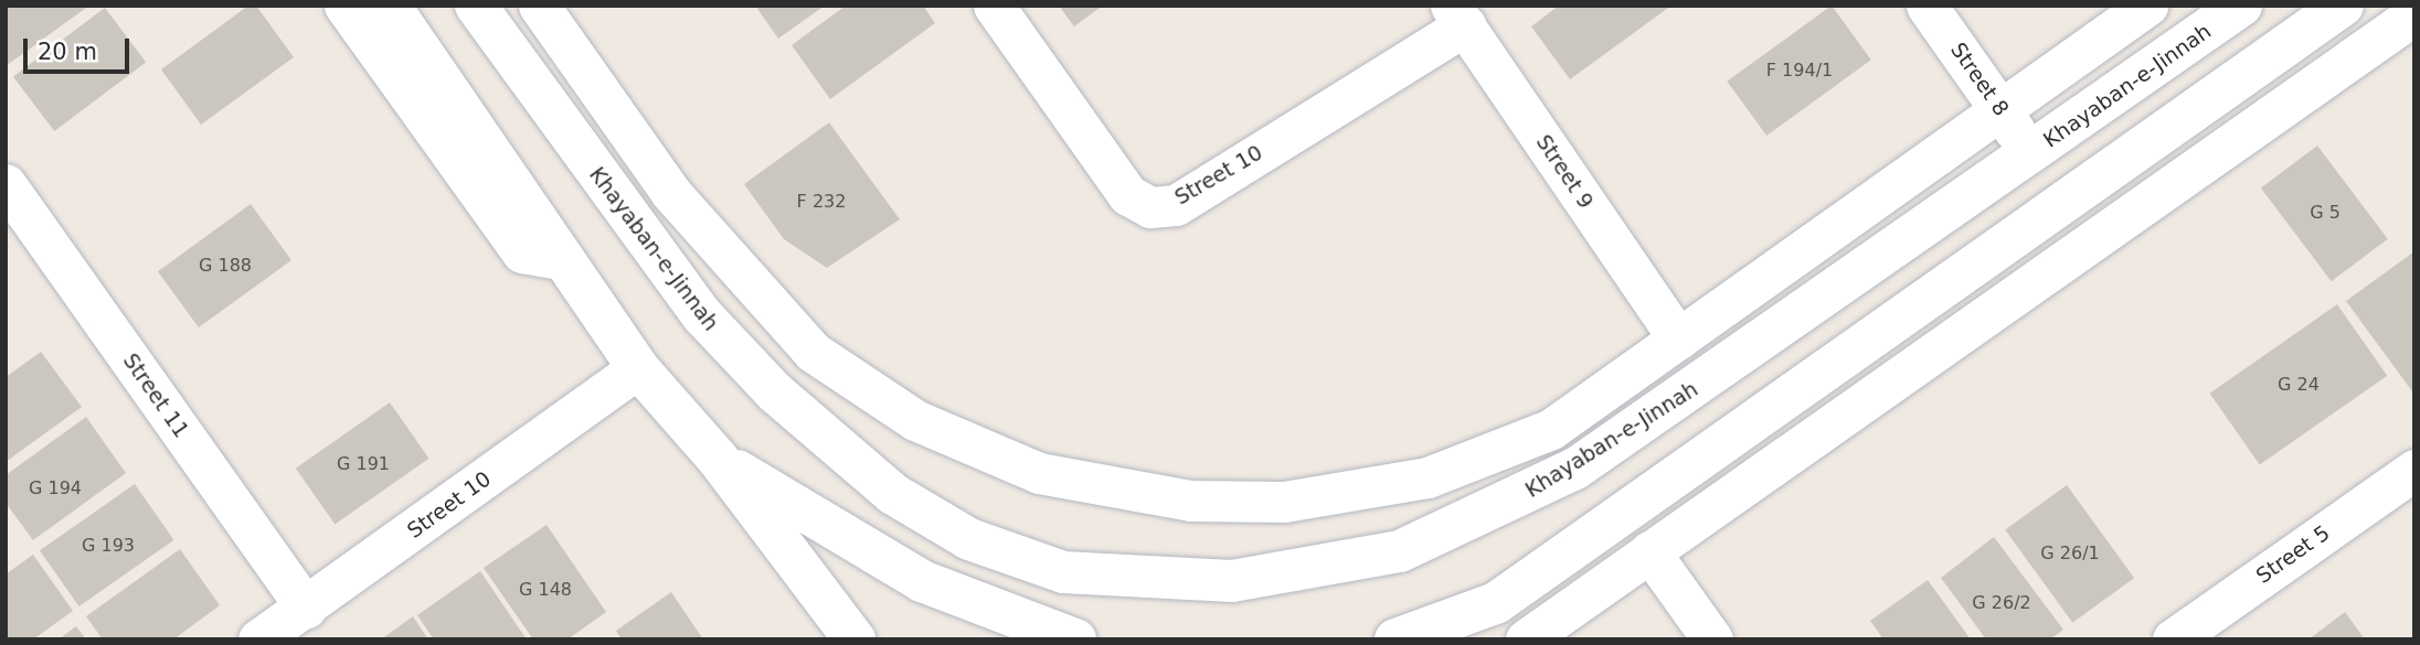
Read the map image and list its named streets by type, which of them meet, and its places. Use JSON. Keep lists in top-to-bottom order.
{
  "streets": {
    "main road": ["Khayaban-e-Jinnah"],
    "street": [
      "Street 8",
      "Street 9",
      "Street 10",
      "Street 11",
      "Street 5"
    ]
  },
  "crossings": [
    ["Street 8", "Khayaban-e-Jinnah"],
    ["Street 9", "Street 10"],
    ["Street 10", "Street 11"]
  ],
  "house_numbers": [
    "F 194/1",
    "F 232",
    "G 5",
    "G 188",
    "G 24",
    "G 191",
    "G 194",
    "G 193",
    "G 26/1",
    "G 148",
    "G 26/2"
  ],
  "scale_bar": "20 m"
}
